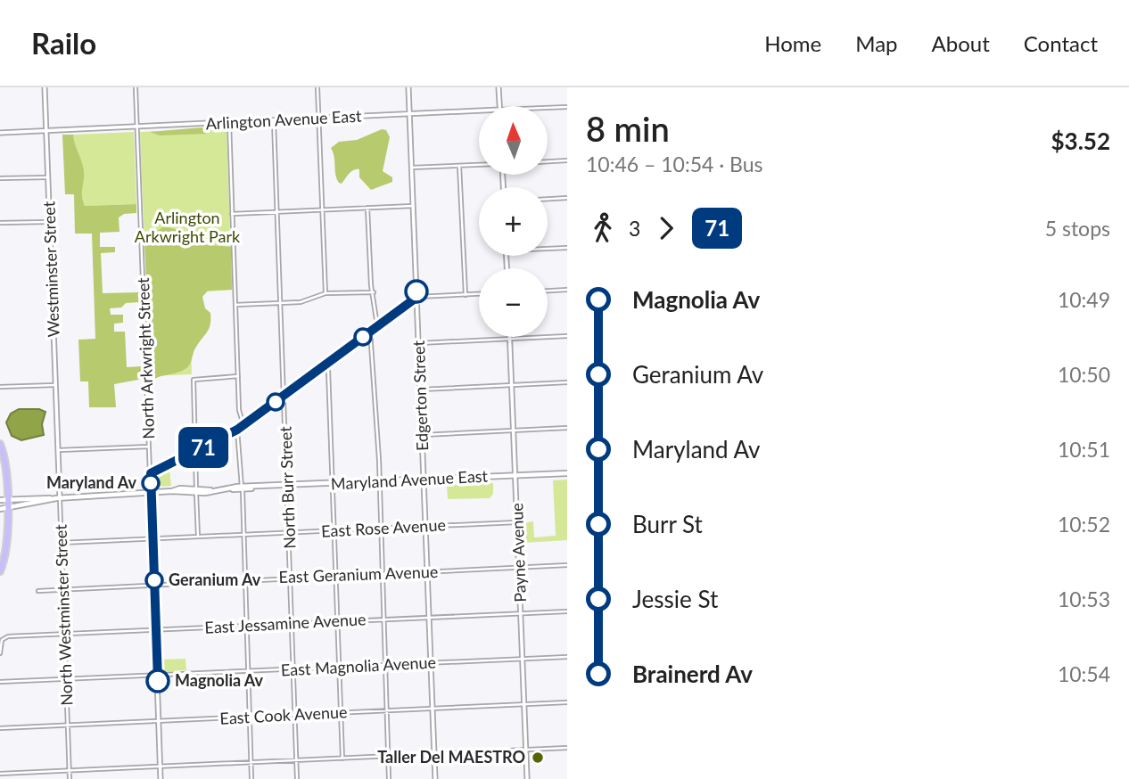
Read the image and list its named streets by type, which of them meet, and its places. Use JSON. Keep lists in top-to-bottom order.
{
  "streets": {
    "main road": ["Maryland Avenue East"],
    "street": [
      "Arlington Avenue East",
      "Westminster Street",
      "North Arkwright Street",
      "Edgerton Street",
      "North Burr Street",
      "East Rose Avenue",
      "Payne Avenue",
      "East Geranium Avenue",
      "North Westminster Street",
      "East Jessamine Avenue",
      "East Magnolia Avenue",
      "East Cook Avenue"
    ]
  },
  "crossings": [
    ["Arlington Avenue East", "Westminster Street"],
    ["Arlington Avenue East", "North Arkwright Street"],
    ["Arlington Avenue East", "Edgerton Street"],
    ["Arlington Avenue East", "North Burr Street"],
    ["Westminster Street", "North Westminster Street"],
    ["North Arkwright Street", "Maryland Avenue East"],
    ["North Arkwright Street", "East Rose Avenue"],
    ["North Arkwright Street", "East Geranium Avenue"],
    ["North Arkwright Street", "East Jessamine Avenue"],
    ["North Arkwright Street", "East Magnolia Avenue"],
    ["North Arkwright Street", "East Cook Avenue"],
    ["Edgerton Street", "Maryland Avenue East"],
    ["Edgerton Street", "East Rose Avenue"],
    ["Edgerton Street", "East Geranium Avenue"],
    ["Edgerton Street", "East Jessamine Avenue"],
    ["Edgerton Street", "East Magnolia Avenue"],
    ["Edgerton Street", "East Cook Avenue"],
    ["Maryland Avenue East", "North Burr Street"],
    ["Maryland Avenue East", "Payne Avenue"],
    ["Maryland Avenue East", "North Westminster Street"],
    ["North Burr Street", "East Rose Avenue"],
    ["North Burr Street", "East Geranium Avenue"],
    ["North Burr Street", "East Jessamine Avenue"],
    ["North Burr Street", "East Magnolia Avenue"],
    ["North Burr Street", "East Cook Avenue"],
    ["East Rose Avenue", "Payne Avenue"],
    ["East Rose Avenue", "North Westminster Street"],
    ["Payne Avenue", "East Geranium Avenue"],
    ["Payne Avenue", "East Jessamine Avenue"],
    ["Payne Avenue", "East Magnolia Avenue"],
    ["Payne Avenue", "East Cook Avenue"],
    ["East Geranium Avenue", "North Westminster Street"],
    ["North Westminster Street", "East Jessamine Avenue"],
    ["North Westminster Street", "East Magnolia Avenue"],
    ["North Westminster Street", "East Cook Avenue"]
  ],
  "parks": ["Arlington Arkwright Park"],
  "places": [
    "Maryland Av",
    "Geranium Av",
    "Magnolia Av",
    "Taller Del MAESTRO"
  ],
  "lines": ["bus line 71"],
  "north": "top",
  "page": {
    "header": "Railo",
    "nav": [
      "Home",
      "Map",
      "About",
      "Contact"
    ],
    "on_map": "71",
    "heading": ["8 min", "10:46 – 10:54 · Bus", "$3.52"],
    "map_buttons": ["+", "−"],
    "legs": ["3", "71", "5 stops"],
    "list": [
      {
        "name": "Magnolia Av",
        "value": "10:49"
      },
      {
        "name": "Geranium Av",
        "value": "10:50"
      },
      {
        "name": "Maryland Av",
        "value": "10:51"
      },
      {
        "name": "Burr St",
        "value": "10:52"
      },
      {
        "name": "Jessie St",
        "value": "10:53"
      },
      {
        "name": "Brainerd Av",
        "value": "10:54"
      }
    ]
  }
}
